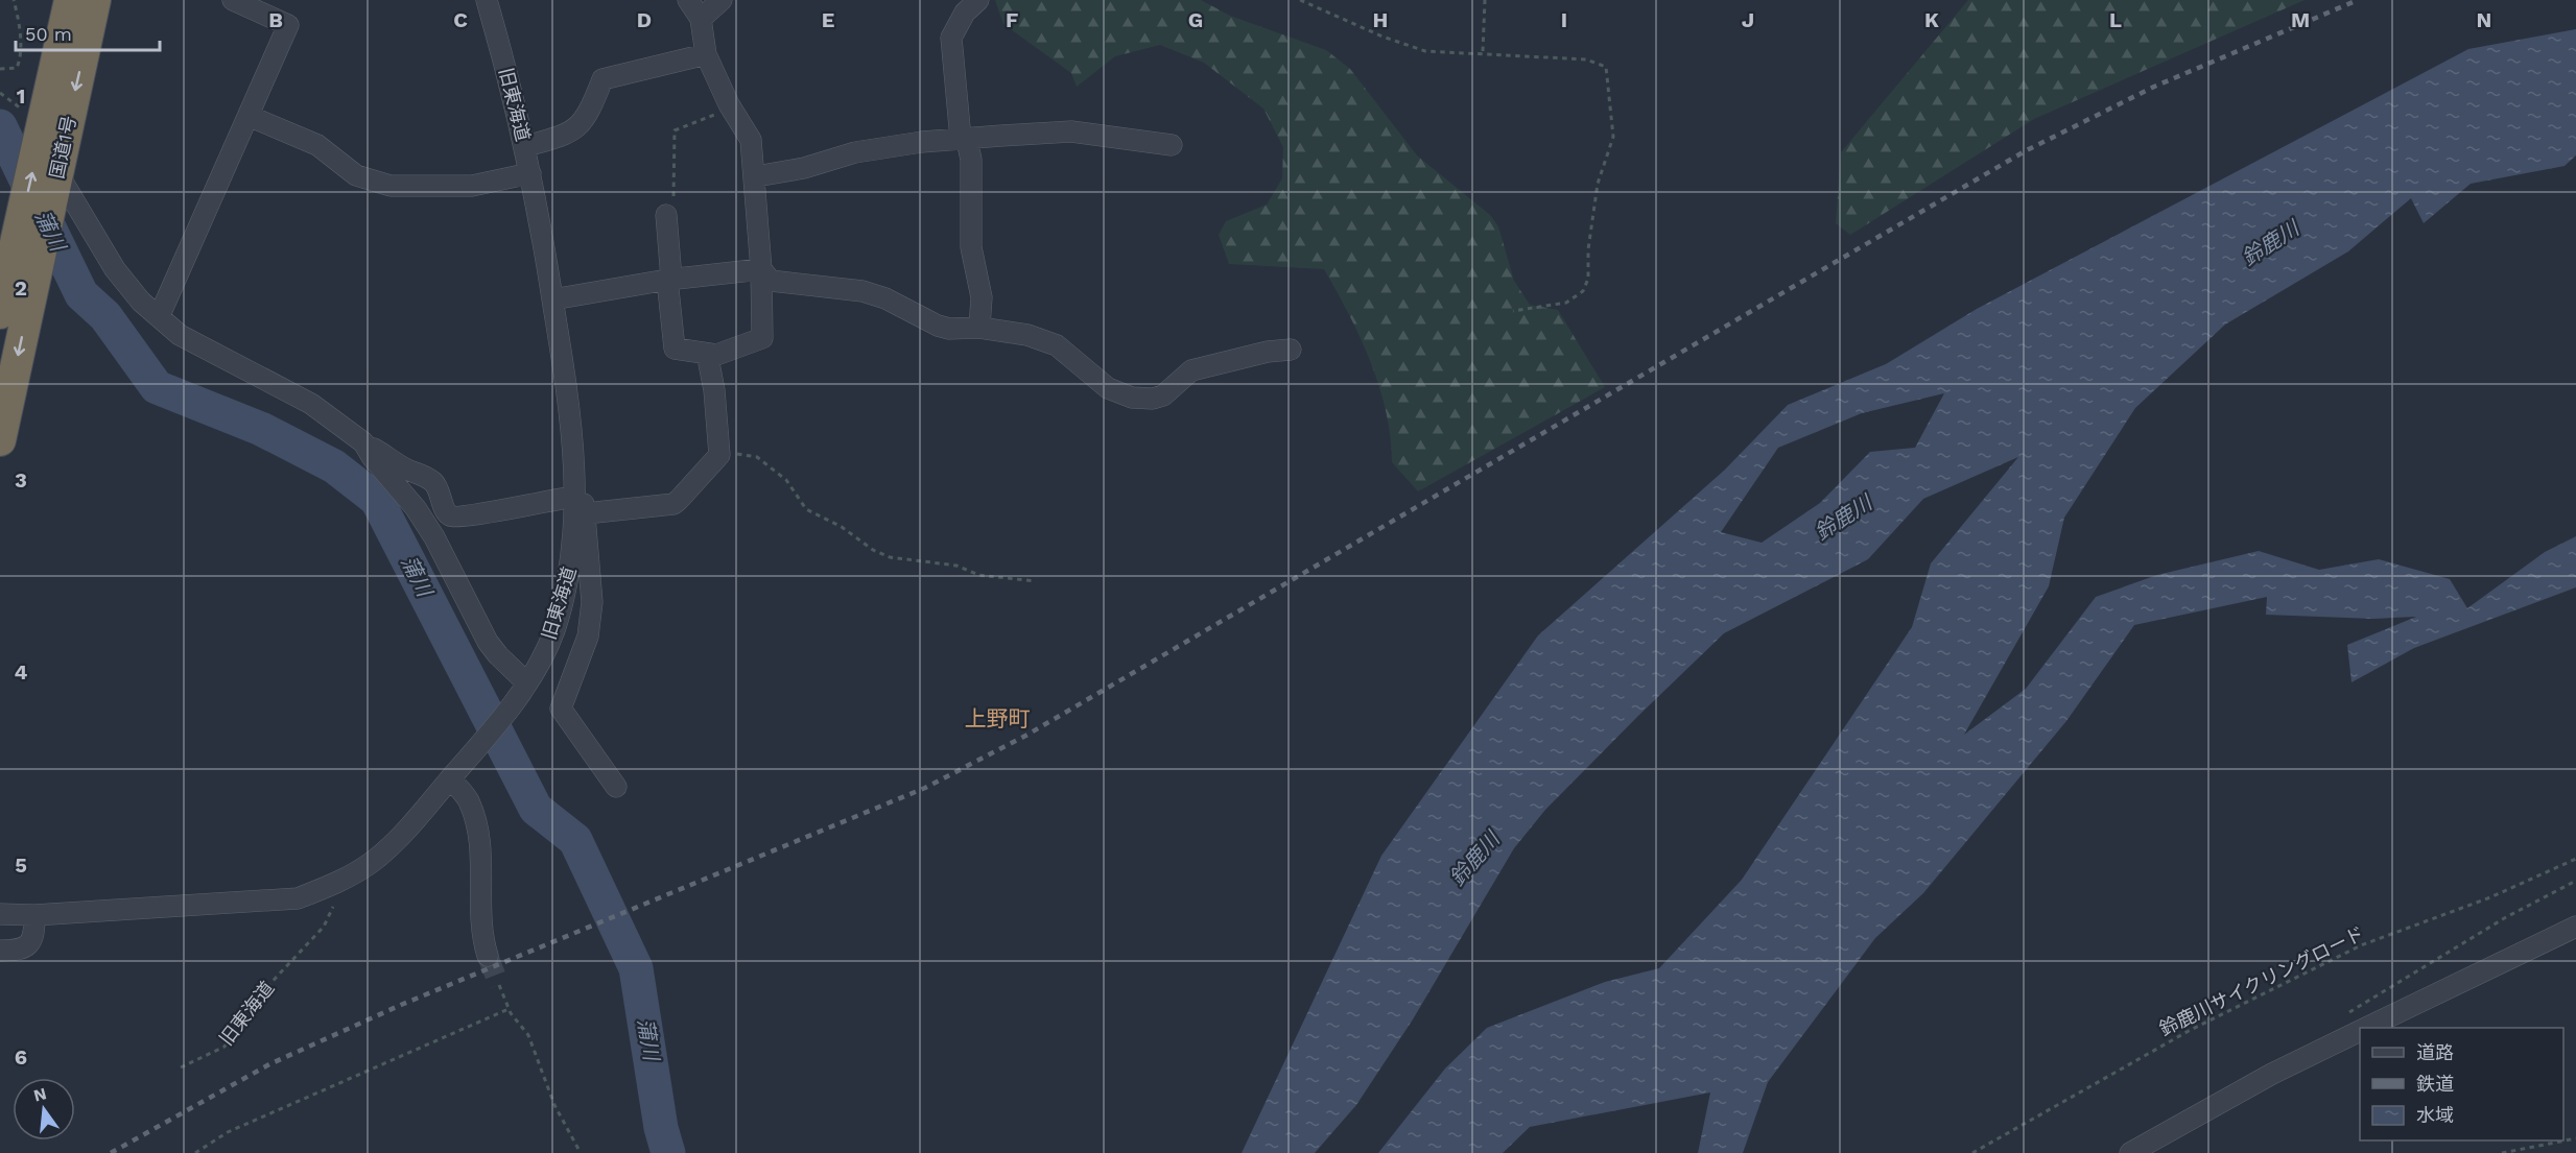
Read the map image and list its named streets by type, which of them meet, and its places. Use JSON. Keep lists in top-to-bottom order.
{
  "streets": {
    "highway": ["国道1号"],
    "street": ["旧東海道"],
    "path": ["鈴鹿川サイクリングロード"]
  },
  "districts": ["上野町"],
  "water": ["蒲川", "鈴鹿川"],
  "legend": ["道路", "鉄道", "水域"],
  "scale_bar": "50 m",
  "north": "top",
  "grid": {
    "columns": [
      "B",
      "C",
      "D",
      "E",
      "F",
      "G",
      "H",
      "I",
      "J",
      "K",
      "L",
      "M",
      "N"
    ],
    "rows": [
      "1",
      "2",
      "3",
      "4",
      "5",
      "6"
    ]
  }
}
